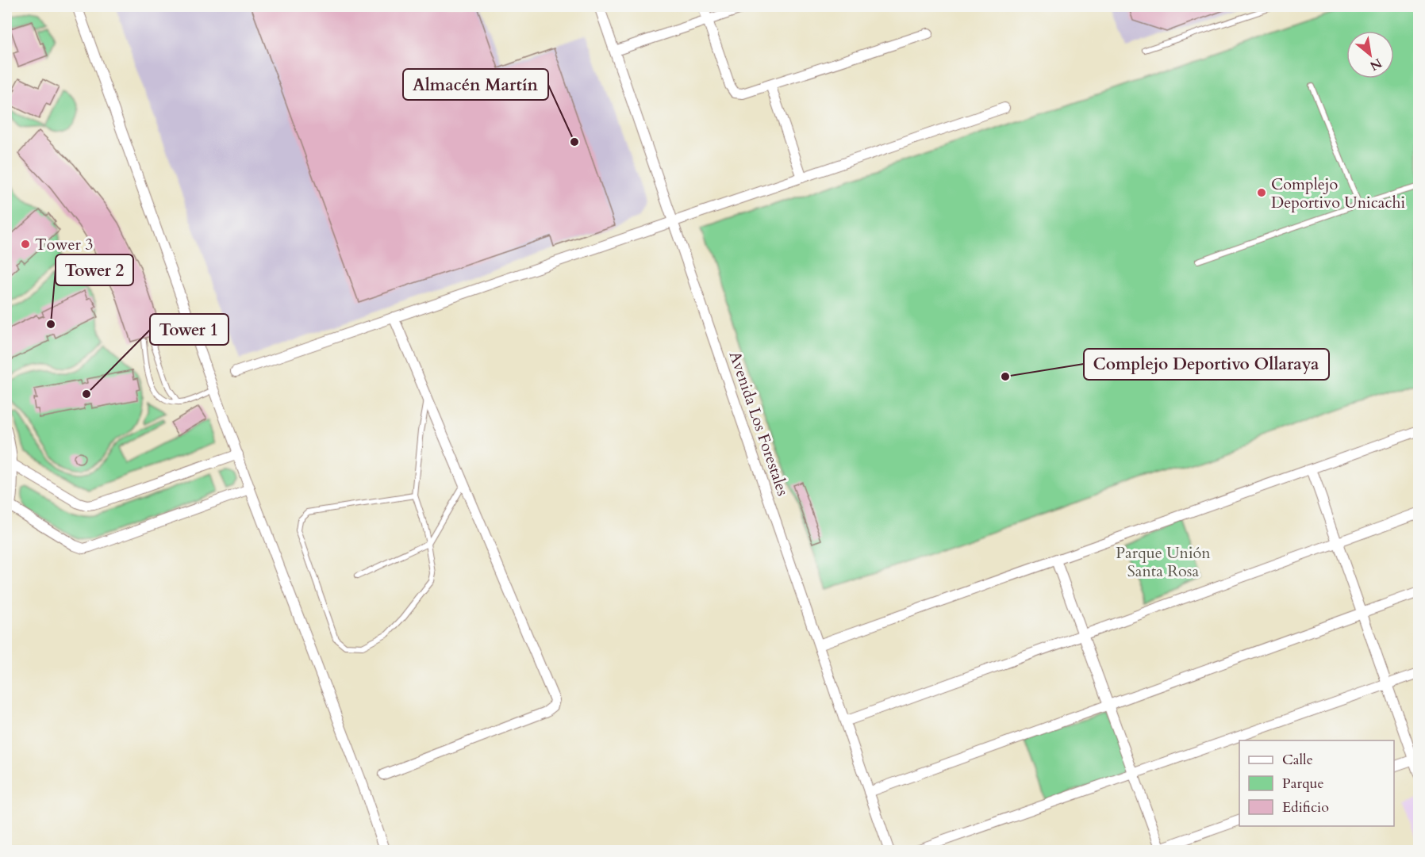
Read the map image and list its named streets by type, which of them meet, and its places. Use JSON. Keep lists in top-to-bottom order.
{
  "streets": {
    "street": ["Avenida Los Forestales"]
  },
  "parks": ["Parque Unión Santa Rosa"],
  "places": [
    "Almacén Martín",
    "Complejo Deportivo Unicachi",
    "Tower 3",
    "Tower 2",
    "Complejo Deportivo Ollaraya",
    "Tower 1"
  ],
  "legend": ["Calle", "Parque", "Edificio"],
  "north": "bottom right"
}
